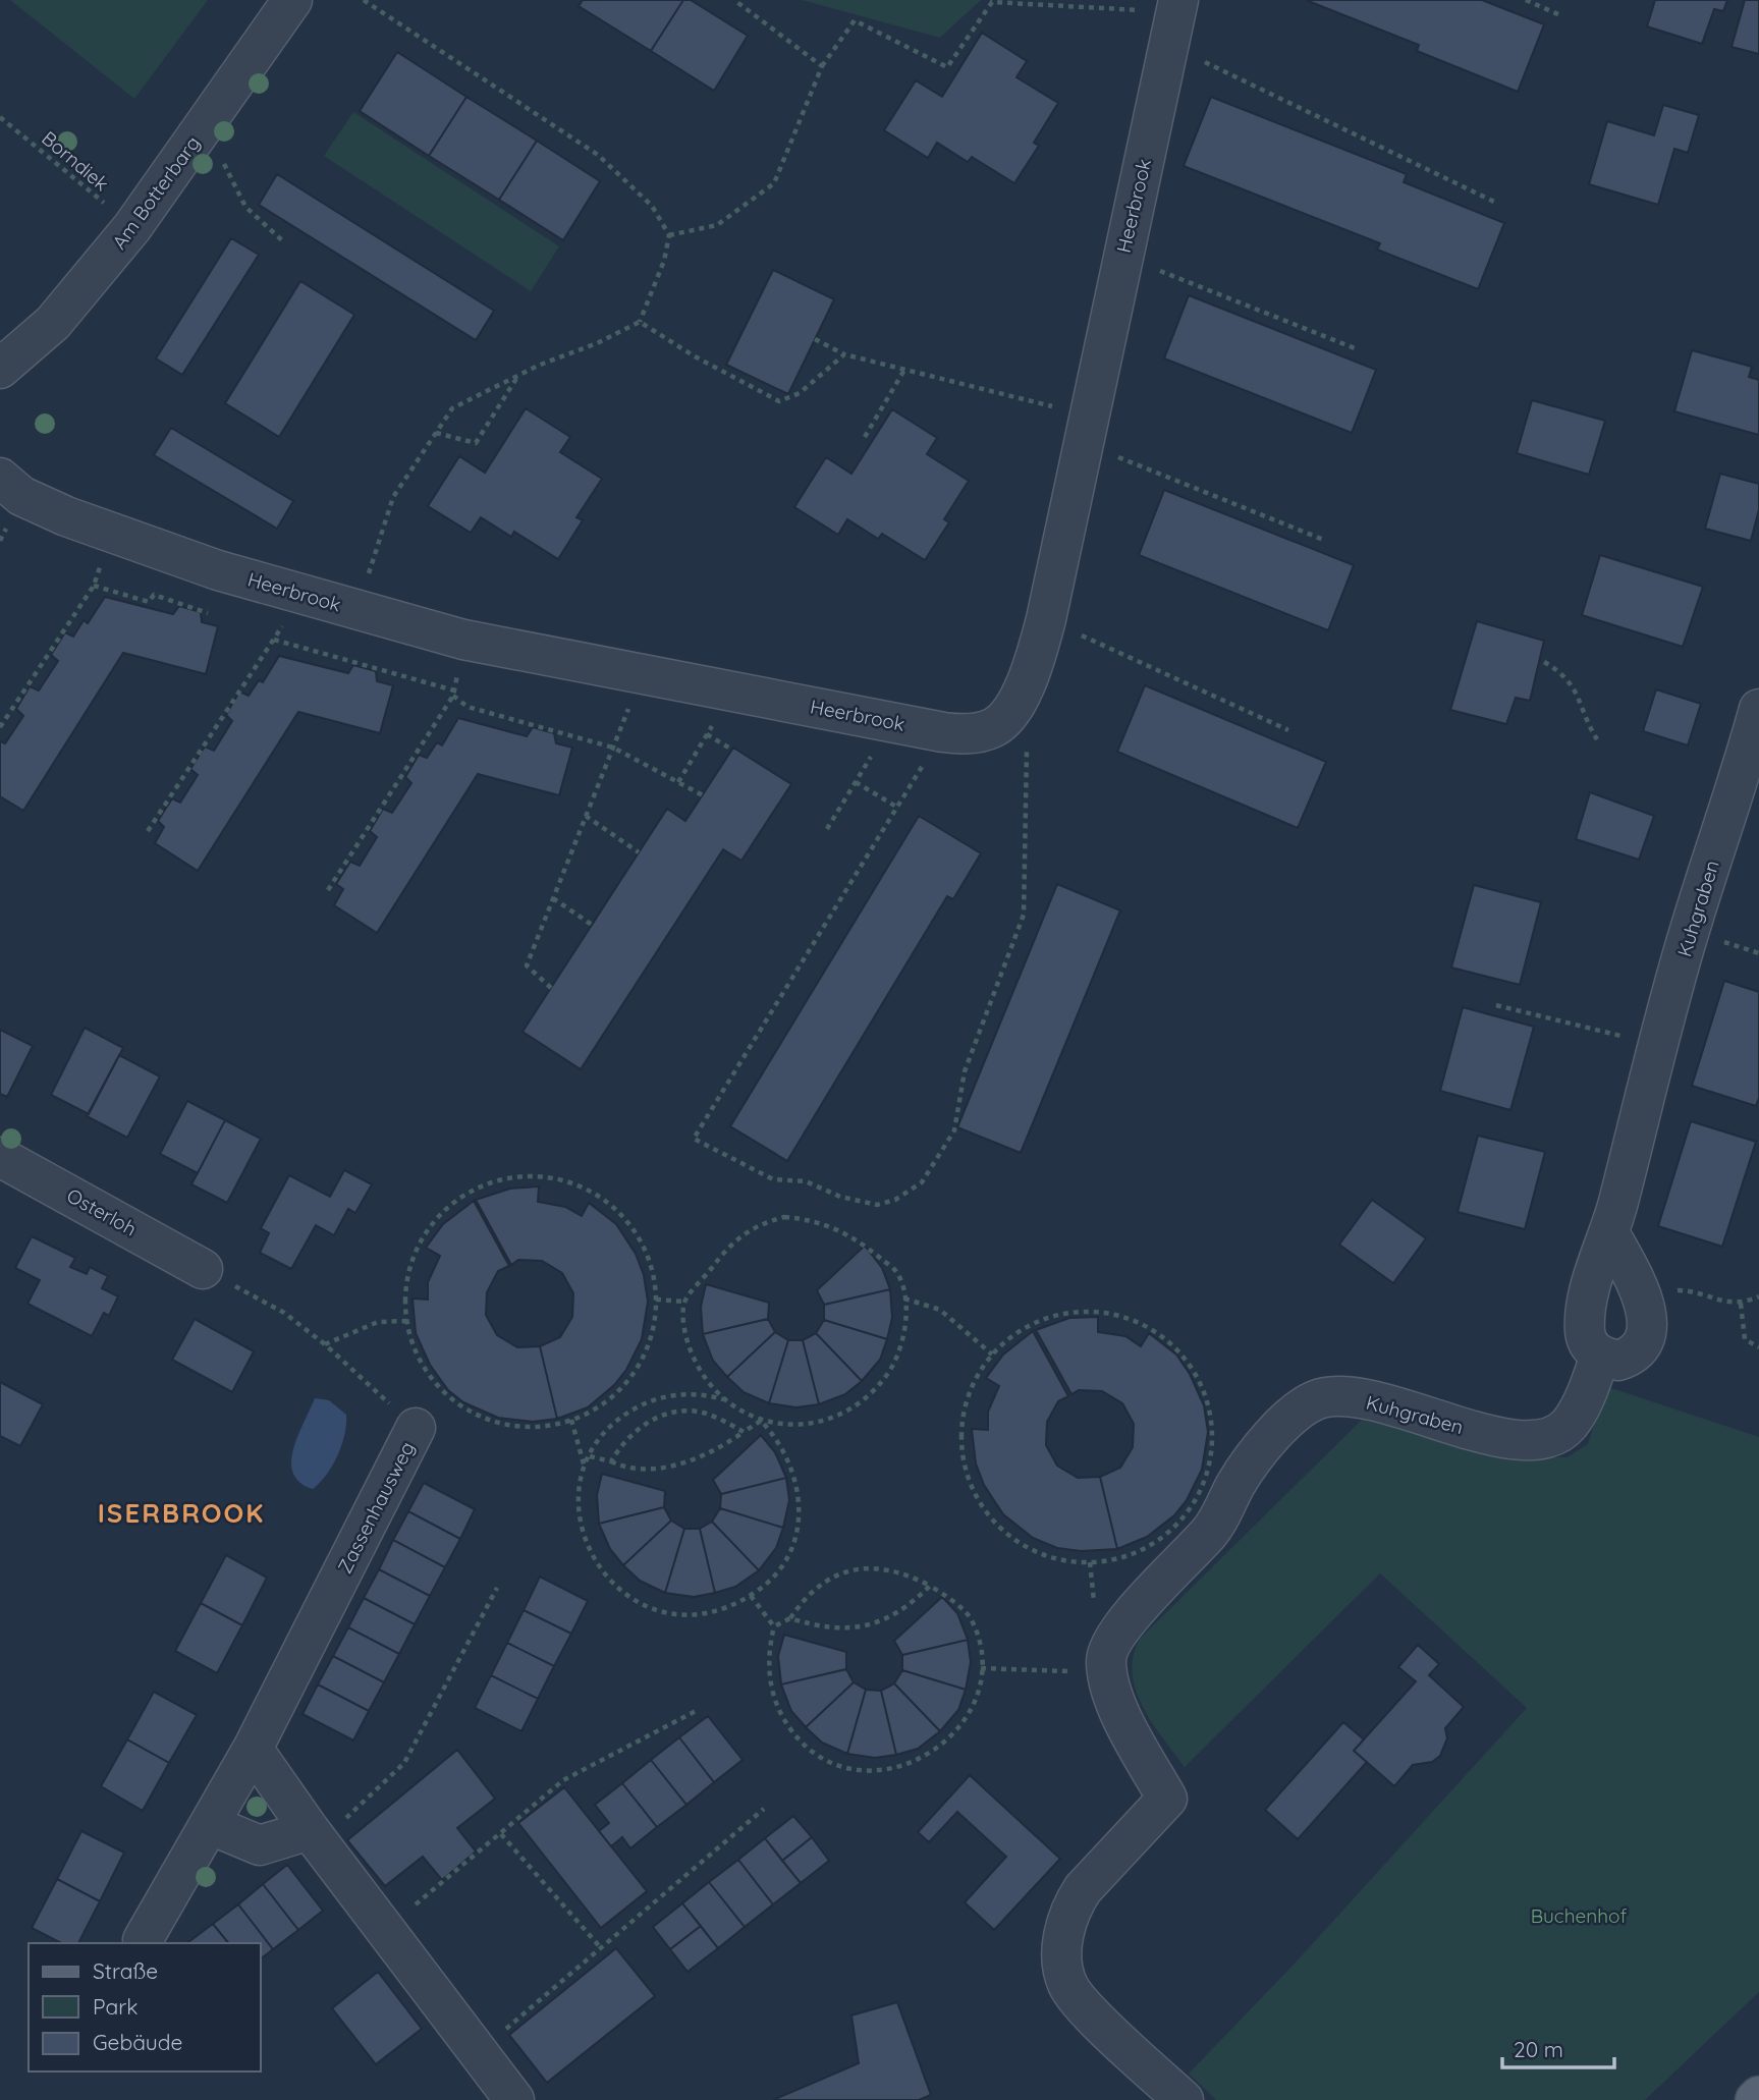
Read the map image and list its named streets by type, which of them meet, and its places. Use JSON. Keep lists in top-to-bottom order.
{
  "streets": {
    "street": [
      "Am Botterbarg",
      "Heerbrook",
      "Kuhgraben",
      "Osterloh",
      "Zassenhausweg"
    ],
    "path": ["Borndiek"]
  },
  "crossings": [
    ["Borndiek", "Am Botterbarg"],
    ["Osterloh", "Zassenhausweg"]
  ],
  "districts": ["ISERBROOK"],
  "parks": ["Buchenhof"],
  "legend": ["Straße", "Park", "Gebäude"],
  "scale_bar": "20 m"
}
